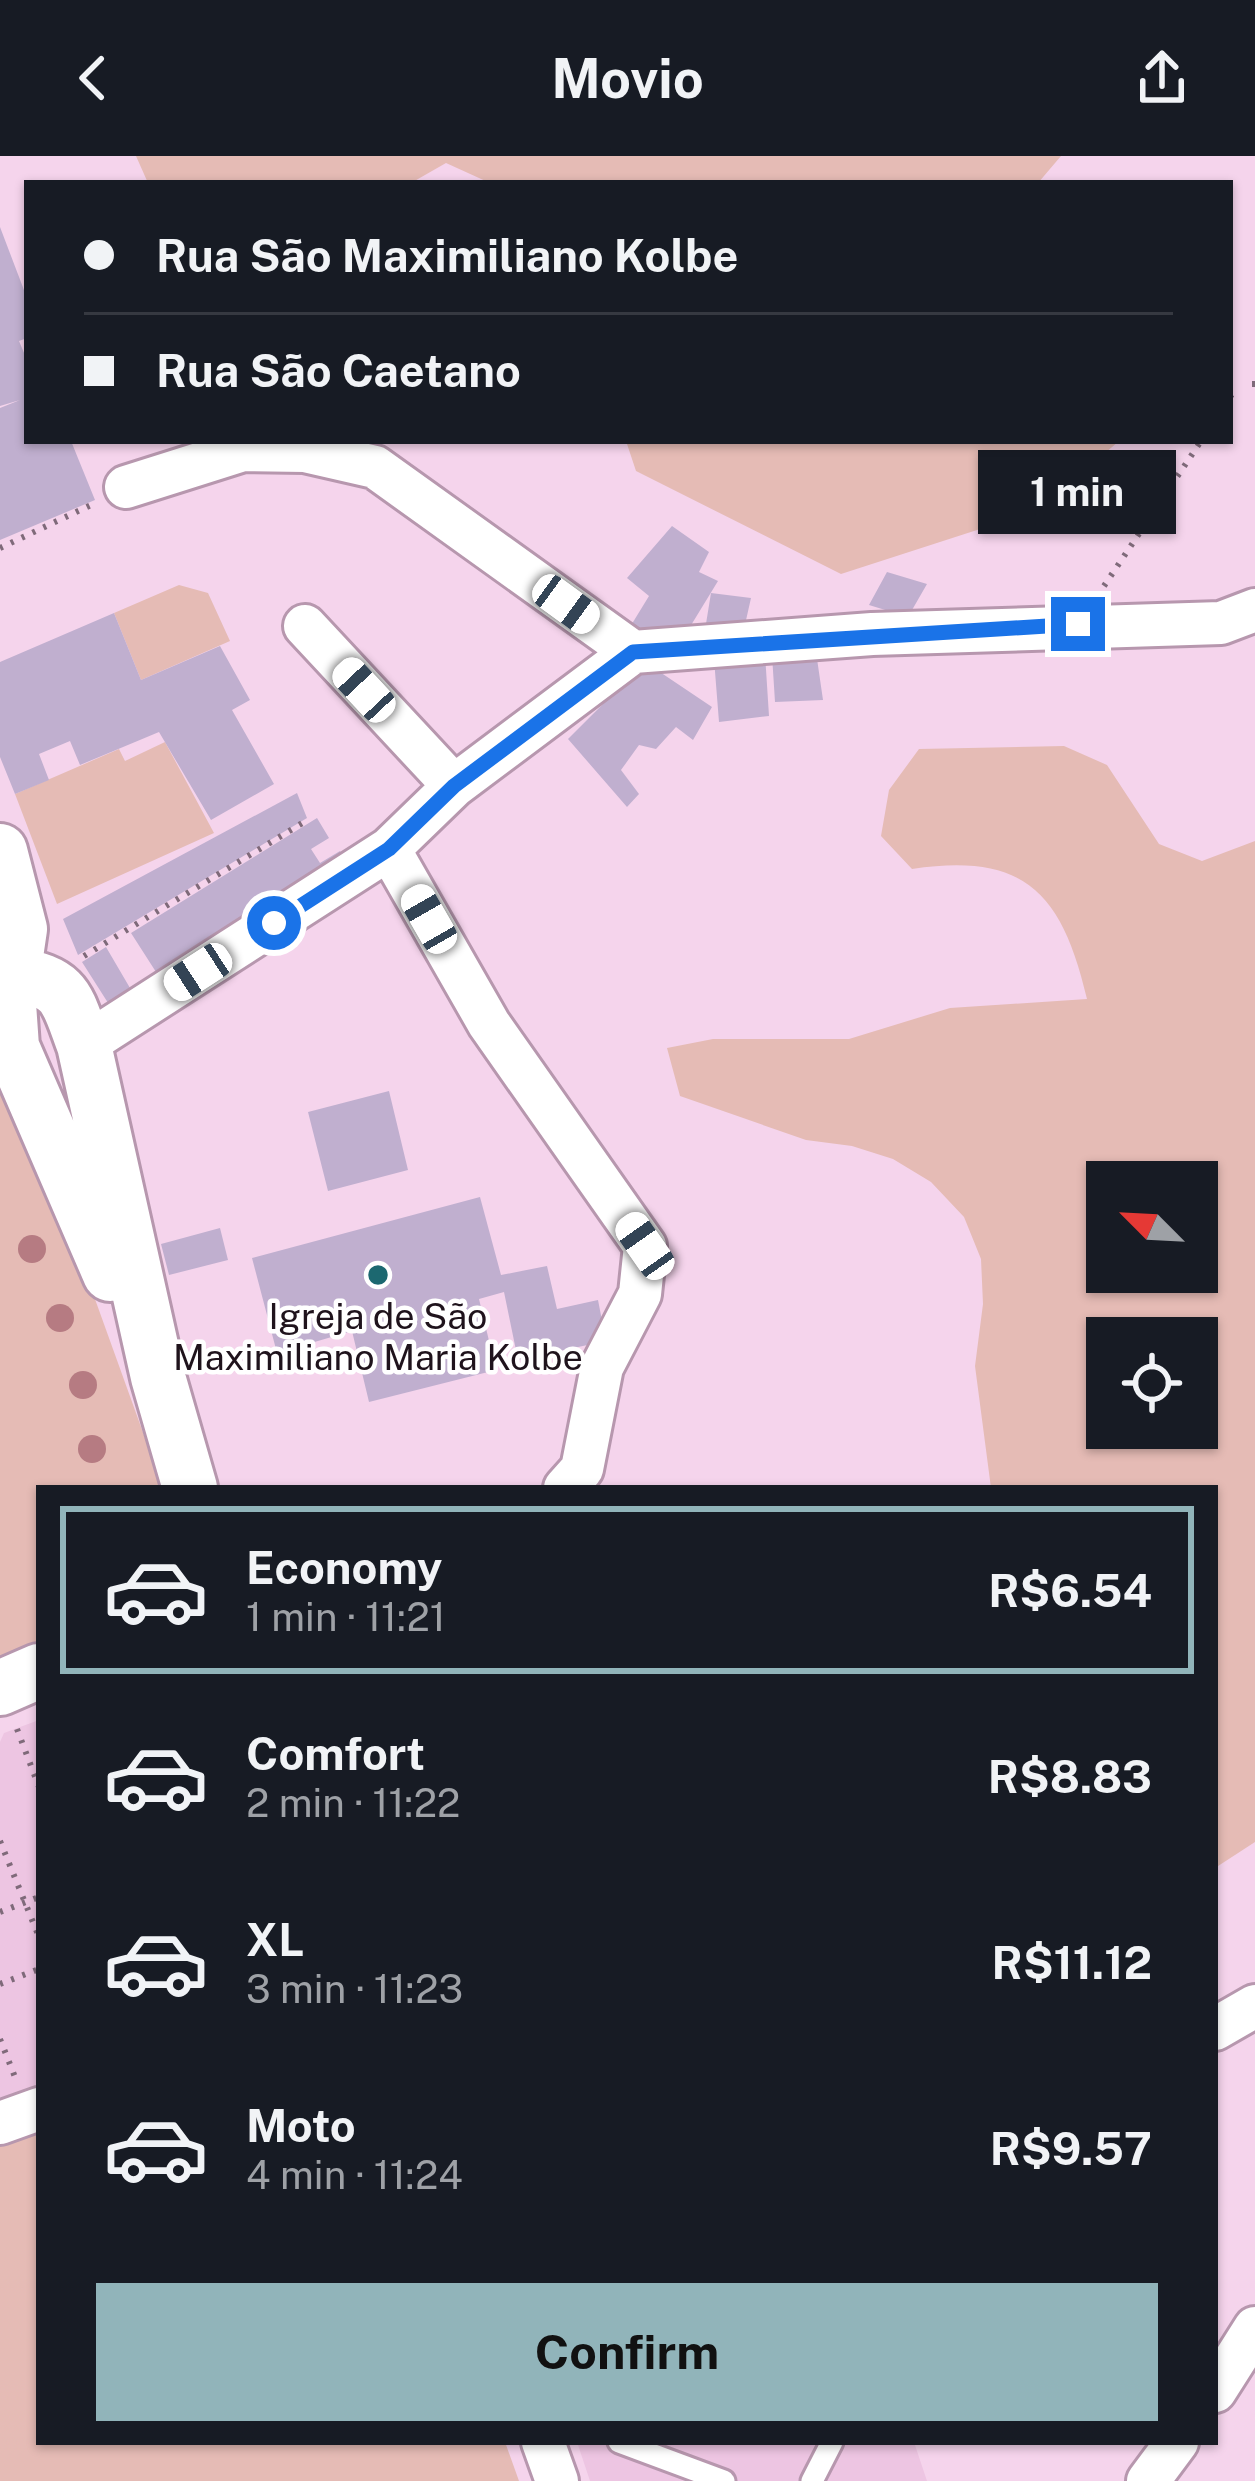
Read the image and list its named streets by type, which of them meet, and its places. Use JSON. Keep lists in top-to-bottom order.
{
  "places": ["Igreja de São Maximiliano Maria Kolbe"],
  "north": "top left",
  "page": {
    "header": "Movio",
    "banner": ["Rua São Maximiliano Kolbe", "Rua São Caetano"],
    "bubble": "1 min",
    "list": [
      {
        "name": "Economy",
        "note": "1 min · 11:21",
        "value": "R$6.54"
      },
      {
        "name": "Comfort",
        "note": "2 min · 11:22",
        "value": "R$8.83"
      },
      {
        "name": "XL",
        "note": "3 min · 11:23",
        "value": "R$11.12"
      },
      {
        "name": "Moto",
        "note": "4 min · 11:24",
        "value": "R$9.57"
      }
    ],
    "buttons": "Confirm"
  }
}
